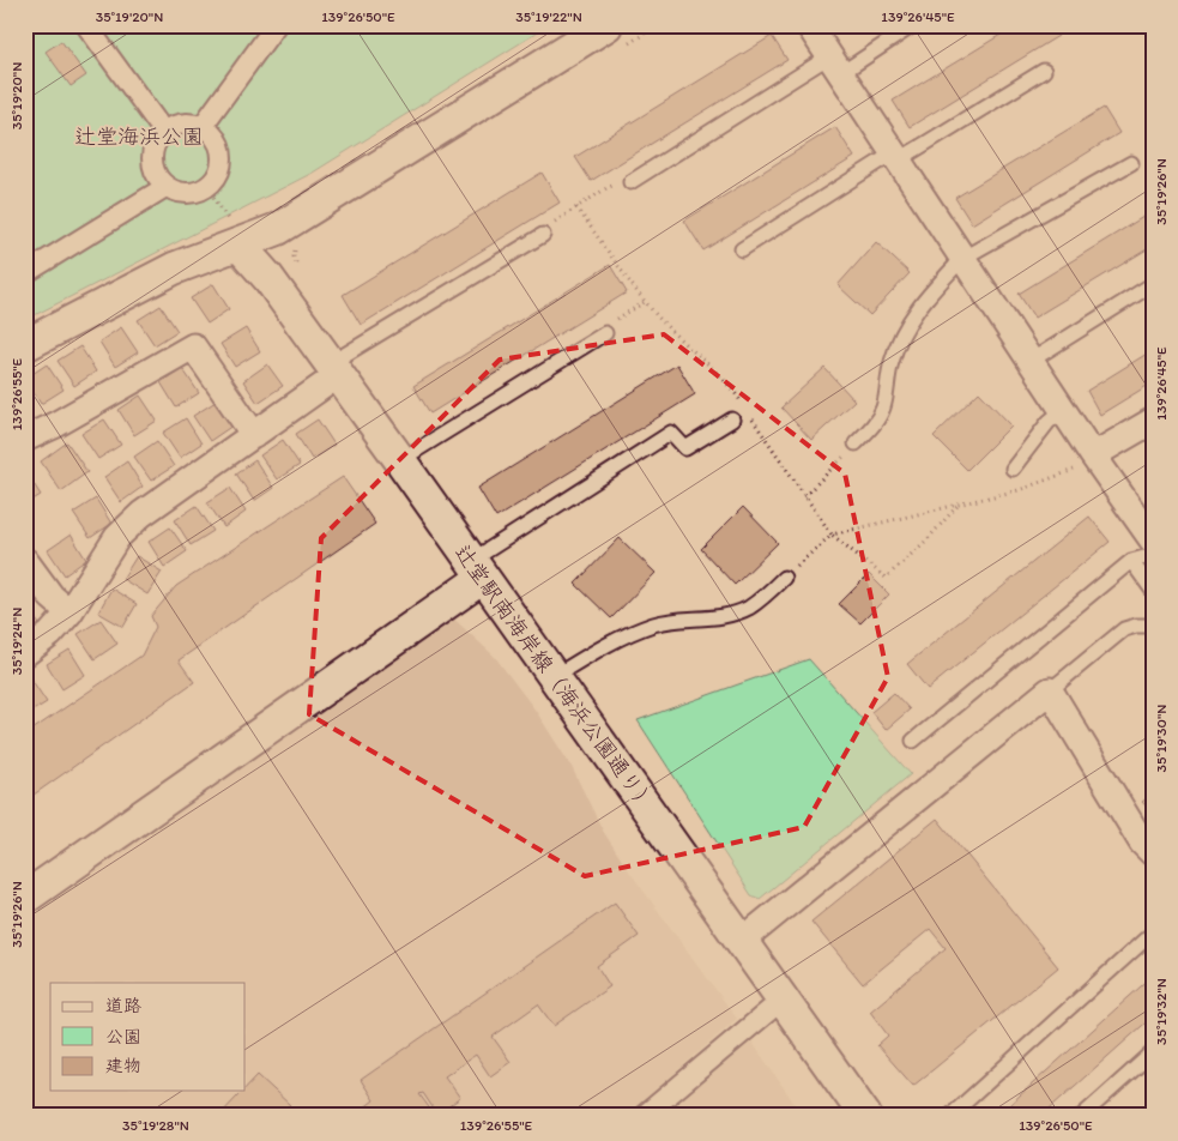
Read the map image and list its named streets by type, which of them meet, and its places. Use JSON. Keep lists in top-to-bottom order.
{
  "streets": {
    "street": ["辻堂駅南海岸線（海浜公園通り）"]
  },
  "parks": ["辻堂海浜公園"],
  "legend": ["道路", "公園", "建物"],
  "coordinates": [
    "35°19'20\"N",
    "139°26'50\"E",
    "35°19'22\"N",
    "139°26'45\"E",
    "35°19'26\"N",
    "139°26'55\"E",
    "35°19'24\"N",
    "35°19'30\"N",
    "35°19'32\"N",
    "35°19'28\"N"
  ]
}
